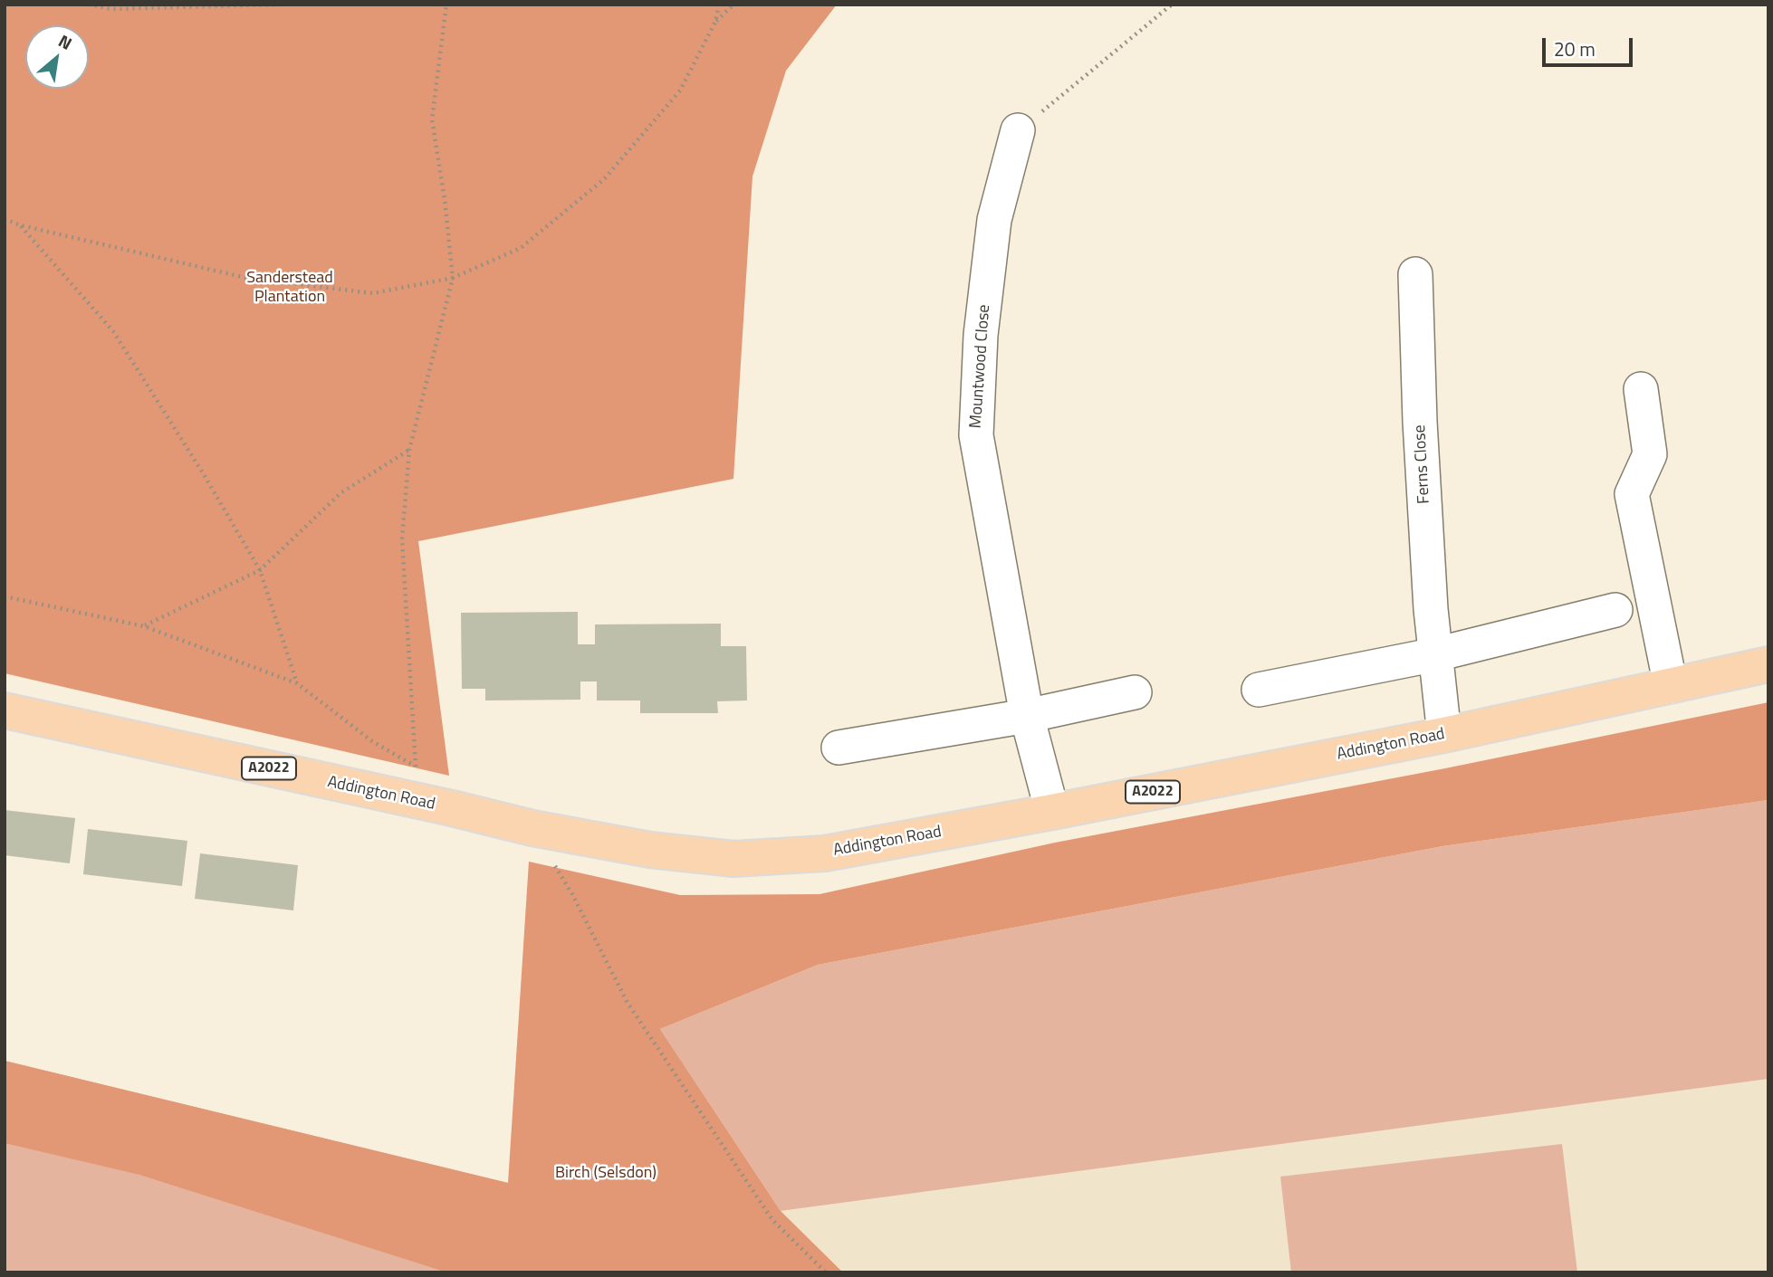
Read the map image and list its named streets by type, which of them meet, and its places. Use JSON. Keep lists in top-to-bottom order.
{
  "streets": {
    "main road": ["Addington Road", "A2022"],
    "street": ["Mountwood Close", "Ferns Close"]
  },
  "crossings": [
    ["Mountwood Close", "Addington Road"],
    ["Ferns Close", "Addington Road"]
  ],
  "parks": ["Sanderstead Plantation", "Birch (Selsdon)"],
  "scale_bar": "20 m",
  "north": "top right"
}
